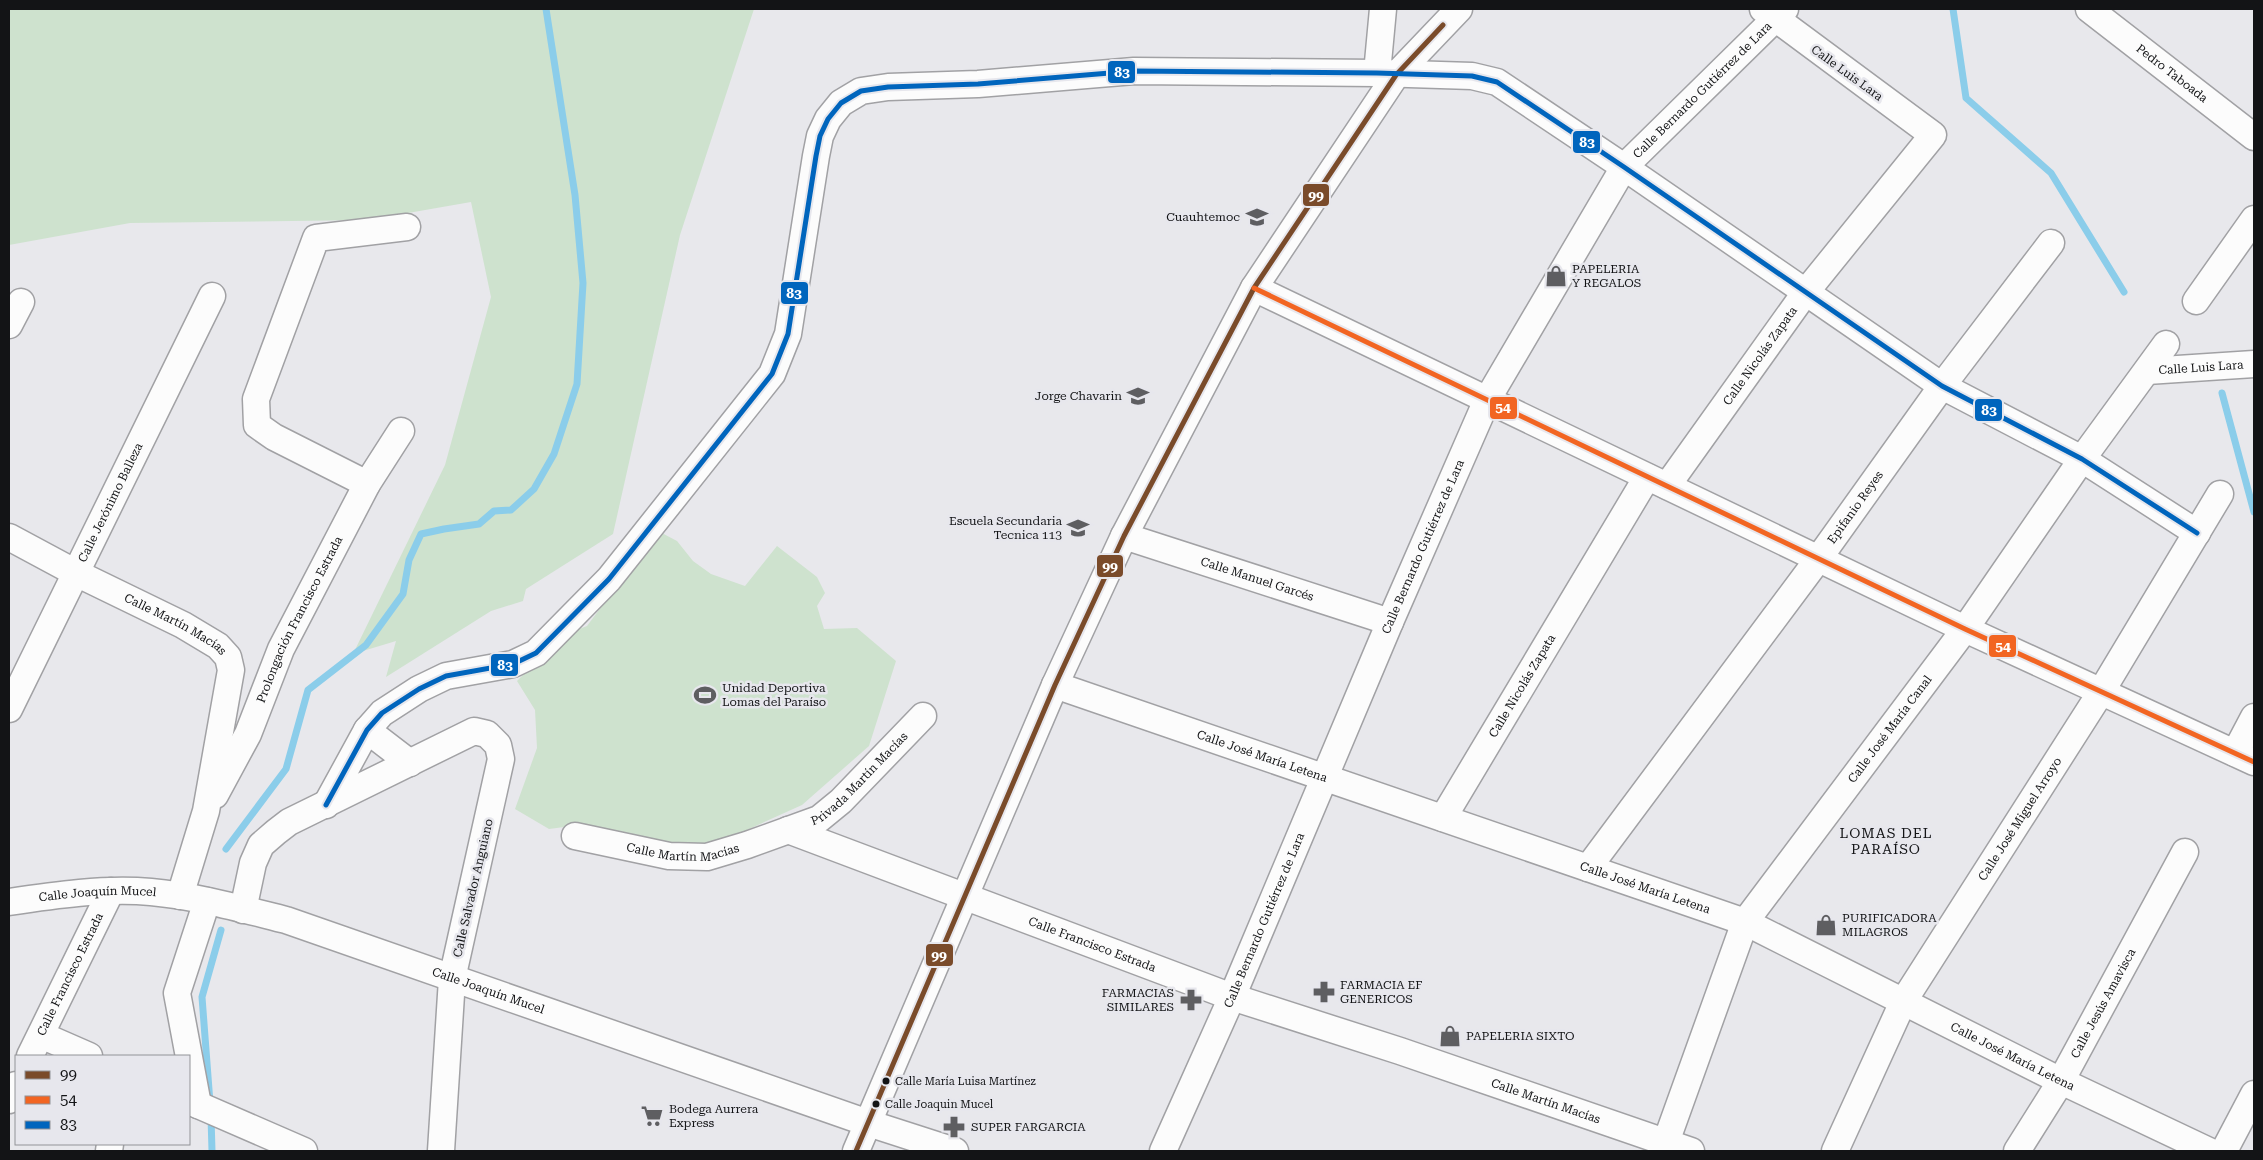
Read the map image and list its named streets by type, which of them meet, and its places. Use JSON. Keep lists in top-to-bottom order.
{
  "streets": {
    "street": [
      "Calle Luis Lara",
      "Pedro Taboada",
      "Calle Bernardo Gutiérrez de Lara",
      "Calle Nicolás Zapata",
      "Calle Jerónimo Balleza",
      "Epifanio Reyes",
      "Calle Manuel Garcés",
      "Prolongación Francisco Estrada",
      "Calle Martín Macías",
      "Calle José María Canal",
      "Calle José María Letena",
      "Privada Martín Macías",
      "Calle José Miguel Arroyo",
      "Calle Salvador Anguiano",
      "Calle Joaquín Mucel",
      "Calle Francisco Estrada",
      "Calle Jesús Amavisca"
    ]
  },
  "crossings": [
    ["Calle Luis Lara", "Calle Bernardo Gutiérrez de Lara"],
    ["Calle Luis Lara", "Calle Nicolás Zapata"],
    ["Calle Luis Lara", "Calle José María Canal"],
    ["Calle Bernardo Gutiérrez de Lara", "Calle Manuel Garcés"],
    ["Calle Bernardo Gutiérrez de Lara", "Calle José María Letena"],
    ["Calle Bernardo Gutiérrez de Lara", "Calle Francisco Estrada"],
    ["Calle Nicolás Zapata", "Calle José María Letena"],
    ["Calle Jerónimo Balleza", "Calle Martín Macías"],
    ["Epifanio Reyes", "Calle José María Letena"],
    ["Prolongación Francisco Estrada", "Calle Martín Macías"],
    ["Calle Martín Macías", "Calle José María Canal"],
    ["Calle Martín Macías", "Privada Martín Macías"],
    ["Calle Martín Macías", "Calle Joaquín Mucel"],
    ["Calle Martín Macías", "Calle Francisco Estrada"],
    ["Calle José María Canal", "Calle José María Letena"],
    ["Calle José María Letena", "Calle José Miguel Arroyo"],
    ["Calle José María Letena", "Calle Jesús Amavisca"],
    ["Privada Martín Macías", "Calle Francisco Estrada"],
    ["Calle Salvador Anguiano", "Calle Joaquín Mucel"],
    ["Calle Joaquín Mucel", "Calle Francisco Estrada"]
  ],
  "districts": ["LOMAS DEL PARAÍSO"],
  "places": {
    "school or university": ["Cuauhtemoc", "Jorge Chavarin", "Escuela Secundaria Tecnica 113"],
    "shop": ["PAPELERIA Y REGALOS", "PURIFICADORA MILAGROS", "PAPELERIA SIXTO"],
    "sports": ["Unidad Deportiva Lomas del Paraíso"],
    "pharmacy": ["FARMACIA EF GENERICOS", "FARMACIAS SIMILARES", "SUPER FARGARCIA"],
    "other": ["Calle María Luisa Martínez", "Calle Joaquin Mucel"],
    "supermarket": ["Bodega Aurrera Express"]
  },
  "lines": ["transit line 99", "transit line 83", "transit line 54"],
  "legend": ["99", "54", "83"]
}
